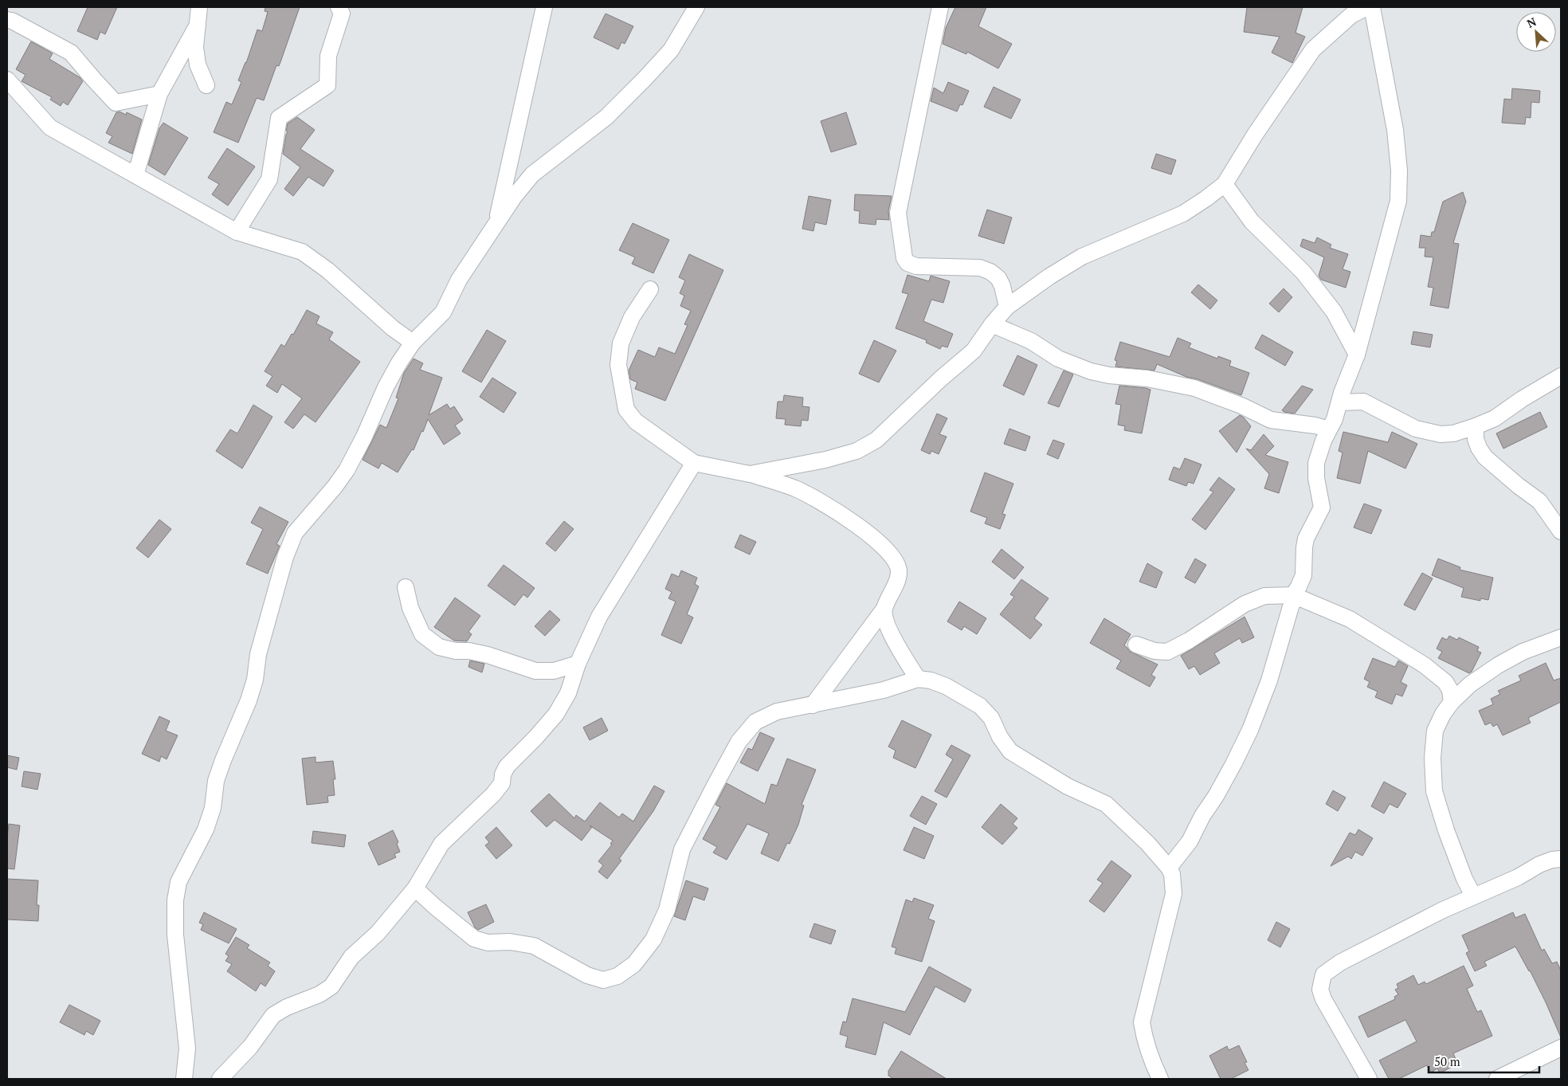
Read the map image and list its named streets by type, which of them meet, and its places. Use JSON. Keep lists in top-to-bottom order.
{
  "scale_bar": "50 m",
  "north": "top left"
}
